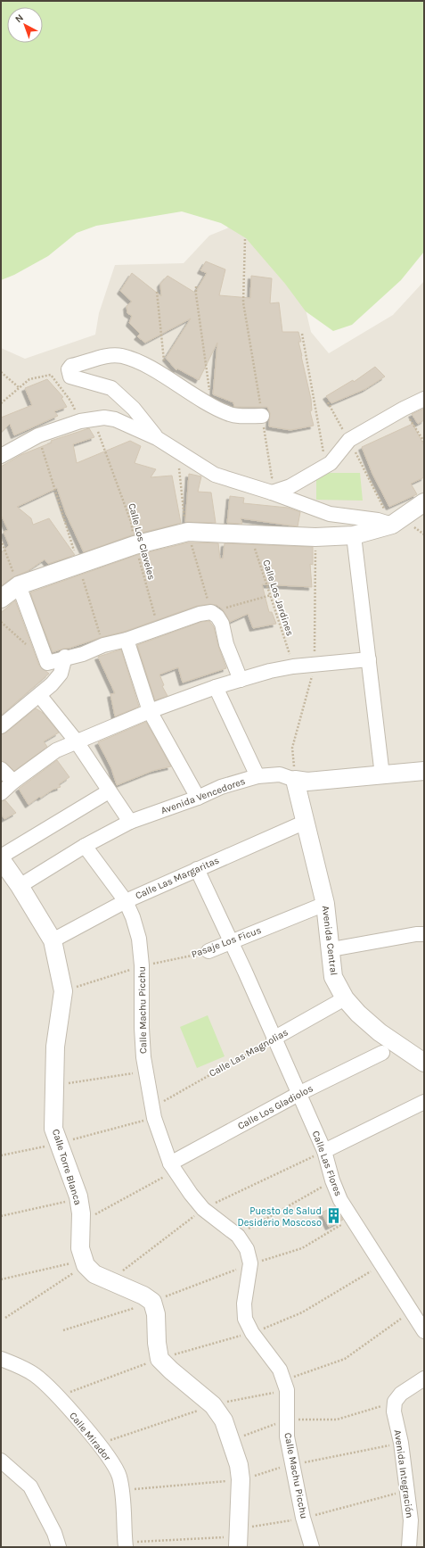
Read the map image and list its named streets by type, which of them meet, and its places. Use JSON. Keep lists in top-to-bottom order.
{
  "streets": {
    "street": [
      "Avenida Vencedores",
      "Calle Las Margaritas",
      "Avenida Central",
      "Pasaje Los Ficus",
      "Calle Machu Picchu",
      "Calle Las Magnolias",
      "Calle Los Gladiolos",
      "Calle Las Flores",
      "Calle Torre Blanca",
      "Calle Mirador",
      "Avenida Integración"
    ],
    "path": ["Calle Los Claveles", "Calle Los Jardines"]
  },
  "crossings": [
    ["Avenida Vencedores", "Avenida Central"],
    ["Avenida Vencedores", "Calle Machu Picchu"],
    ["Avenida Vencedores", "Calle Torre Blanca"],
    ["Calle Las Margaritas", "Avenida Central"],
    ["Calle Las Margaritas", "Calle Machu Picchu"],
    ["Calle Las Margaritas", "Calle Torre Blanca"],
    ["Avenida Central", "Pasaje Los Ficus"],
    ["Avenida Central", "Calle Las Magnolias"],
    ["Pasaje Los Ficus", "Calle Machu Picchu"],
    ["Pasaje Los Ficus", "Calle Las Flores"],
    ["Pasaje Los Ficus", "Calle Torre Blanca"],
    ["Calle Machu Picchu", "Calle Las Magnolias"],
    ["Calle Machu Picchu", "Calle Los Gladiolos"],
    ["Calle Las Magnolias", "Calle Las Flores"],
    ["Calle Las Magnolias", "Calle Torre Blanca"],
    ["Calle Los Gladiolos", "Calle Las Flores"]
  ],
  "places": {
    "building": ["Puesto de Salud Desiderio Moscoso"]
  },
  "north": "top left"
}
